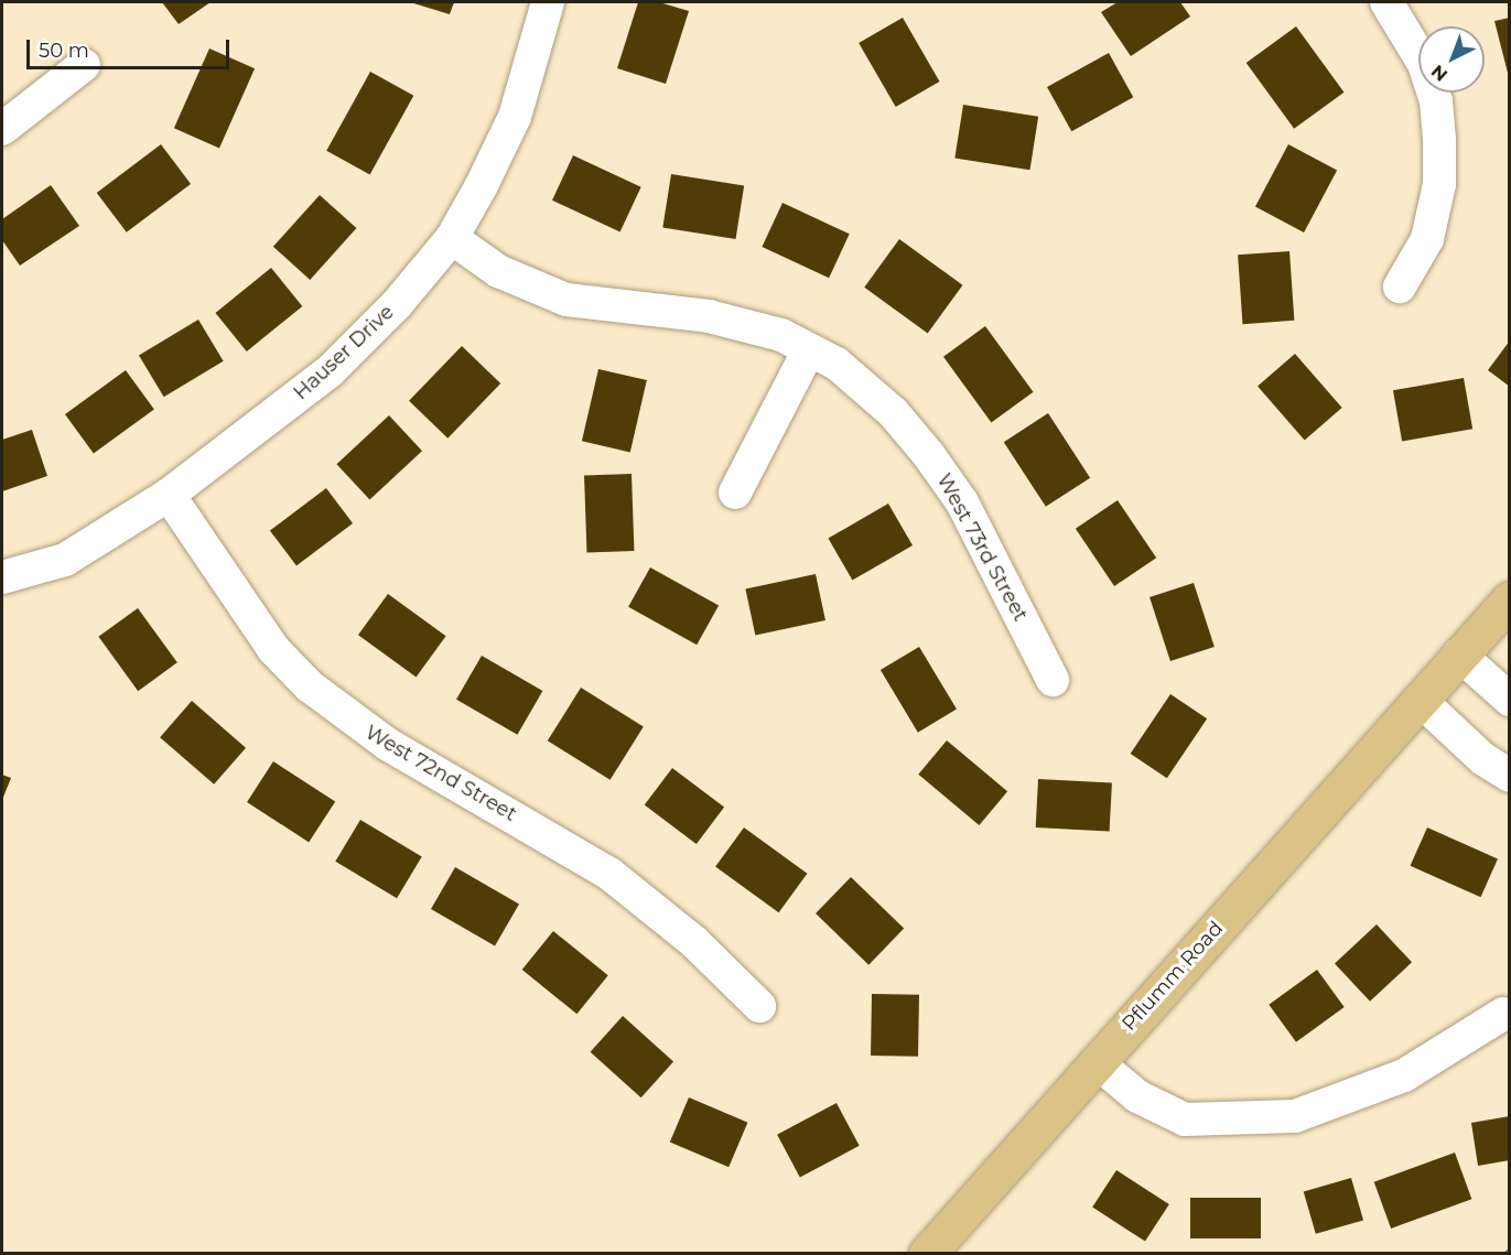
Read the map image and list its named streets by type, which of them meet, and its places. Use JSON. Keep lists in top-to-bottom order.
{
  "streets": {
    "main road": ["Pflumm Road"],
    "street": ["Hauser Drive", "West 73rd Street", "West 72nd Street"]
  },
  "crossings": [
    ["Hauser Drive", "West 73rd Street"],
    ["Hauser Drive", "West 72nd Street"]
  ],
  "scale_bar": "50 m",
  "north": "bottom left"
}
